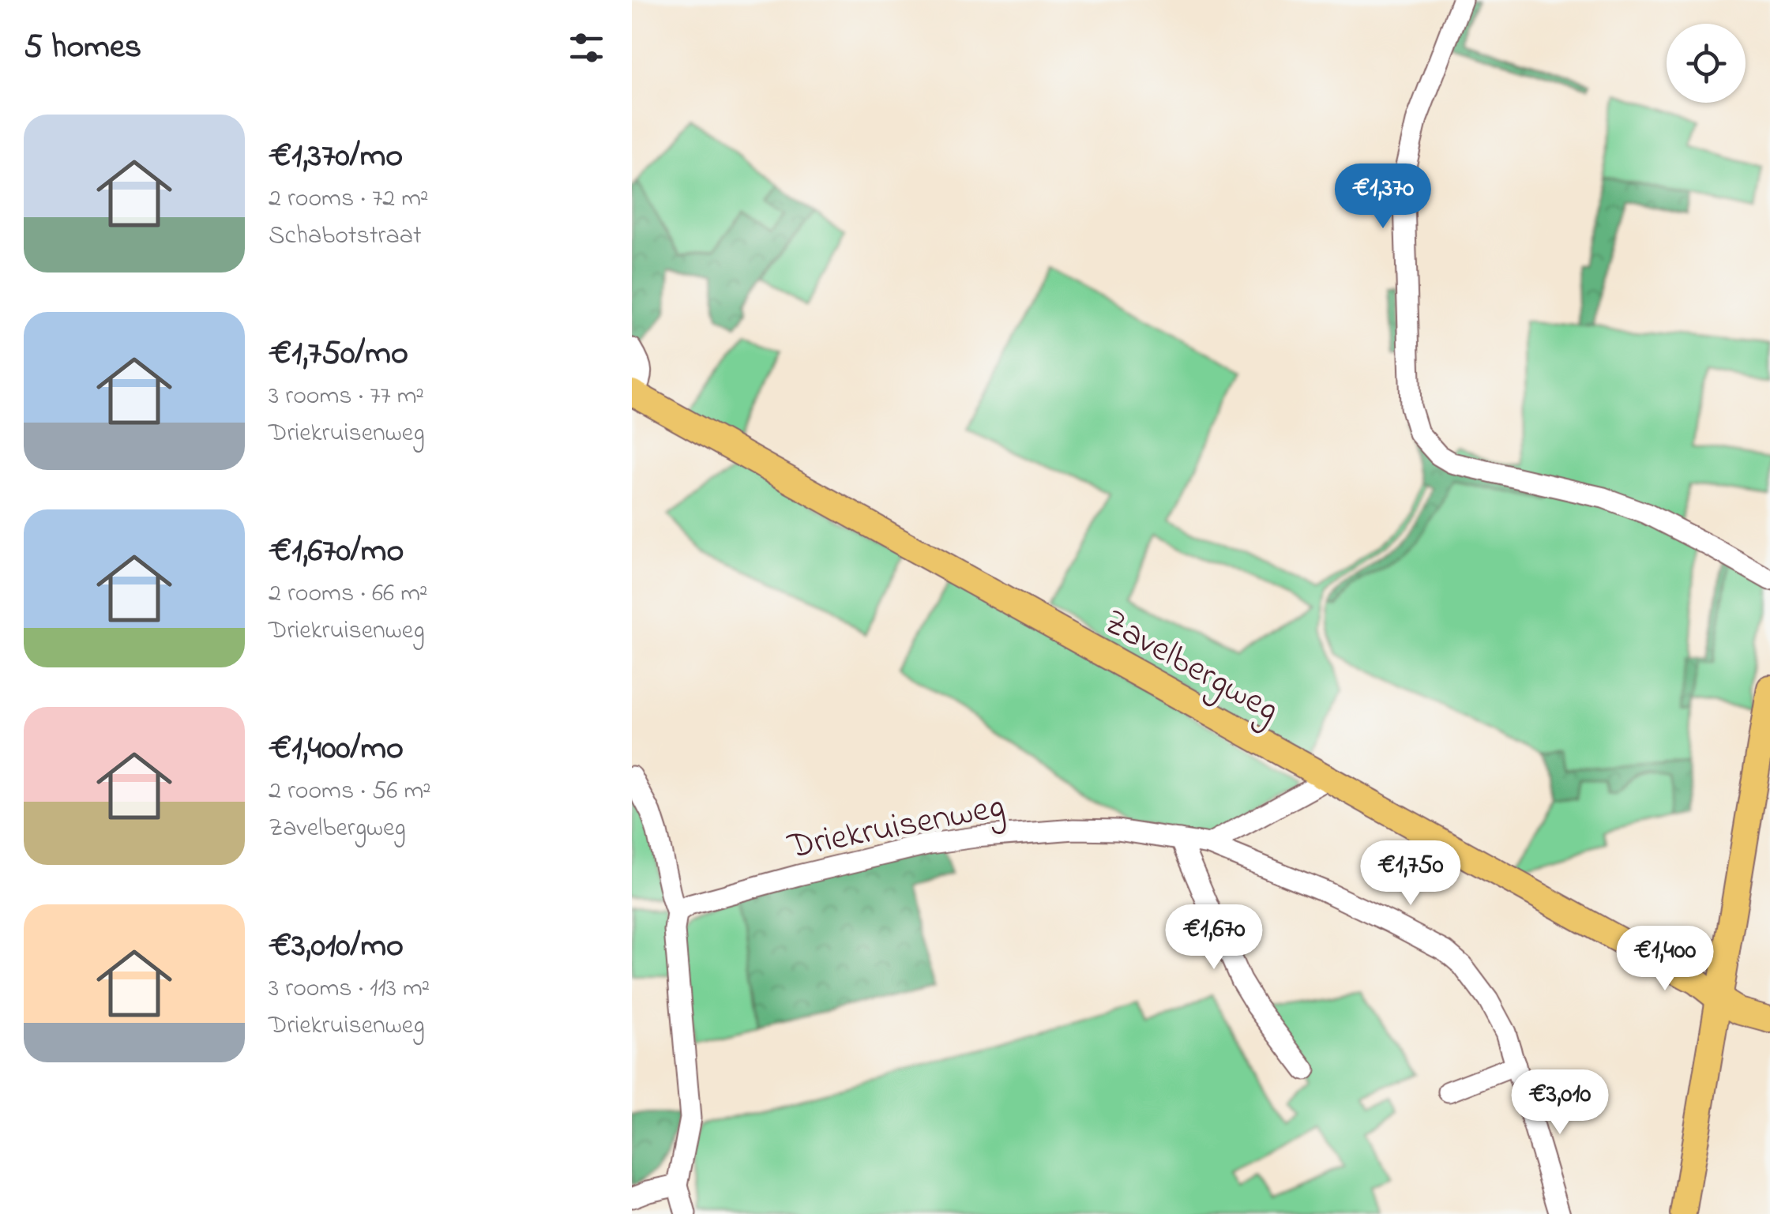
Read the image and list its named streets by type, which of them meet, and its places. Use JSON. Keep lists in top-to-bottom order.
{
  "streets": {
    "main road": ["Zavelbergweg"],
    "street": ["Driekruisenweg"]
  },
  "page": {
    "heading": "5 homes",
    "list": [
      {
        "name": "€1,370/mo",
        "note": "2 rooms · 72 m² · Schabotstraat"
      },
      {
        "name": "€1,750/mo",
        "note": "3 rooms · 77 m² · Driekruisenweg"
      },
      {
        "name": "€1,670/mo",
        "note": "2 rooms · 66 m² · Driekruisenweg"
      },
      {
        "name": "€1,400/mo",
        "note": "2 rooms · 56 m² · Zavelbergweg"
      },
      {
        "name": "€3,010/mo",
        "note": "3 rooms · 113 m² · Driekruisenweg"
      }
    ],
    "price": [
      "€1,370",
      "€1,750",
      "€1,670",
      "€1,400",
      "€3,010"
    ]
  }
}
